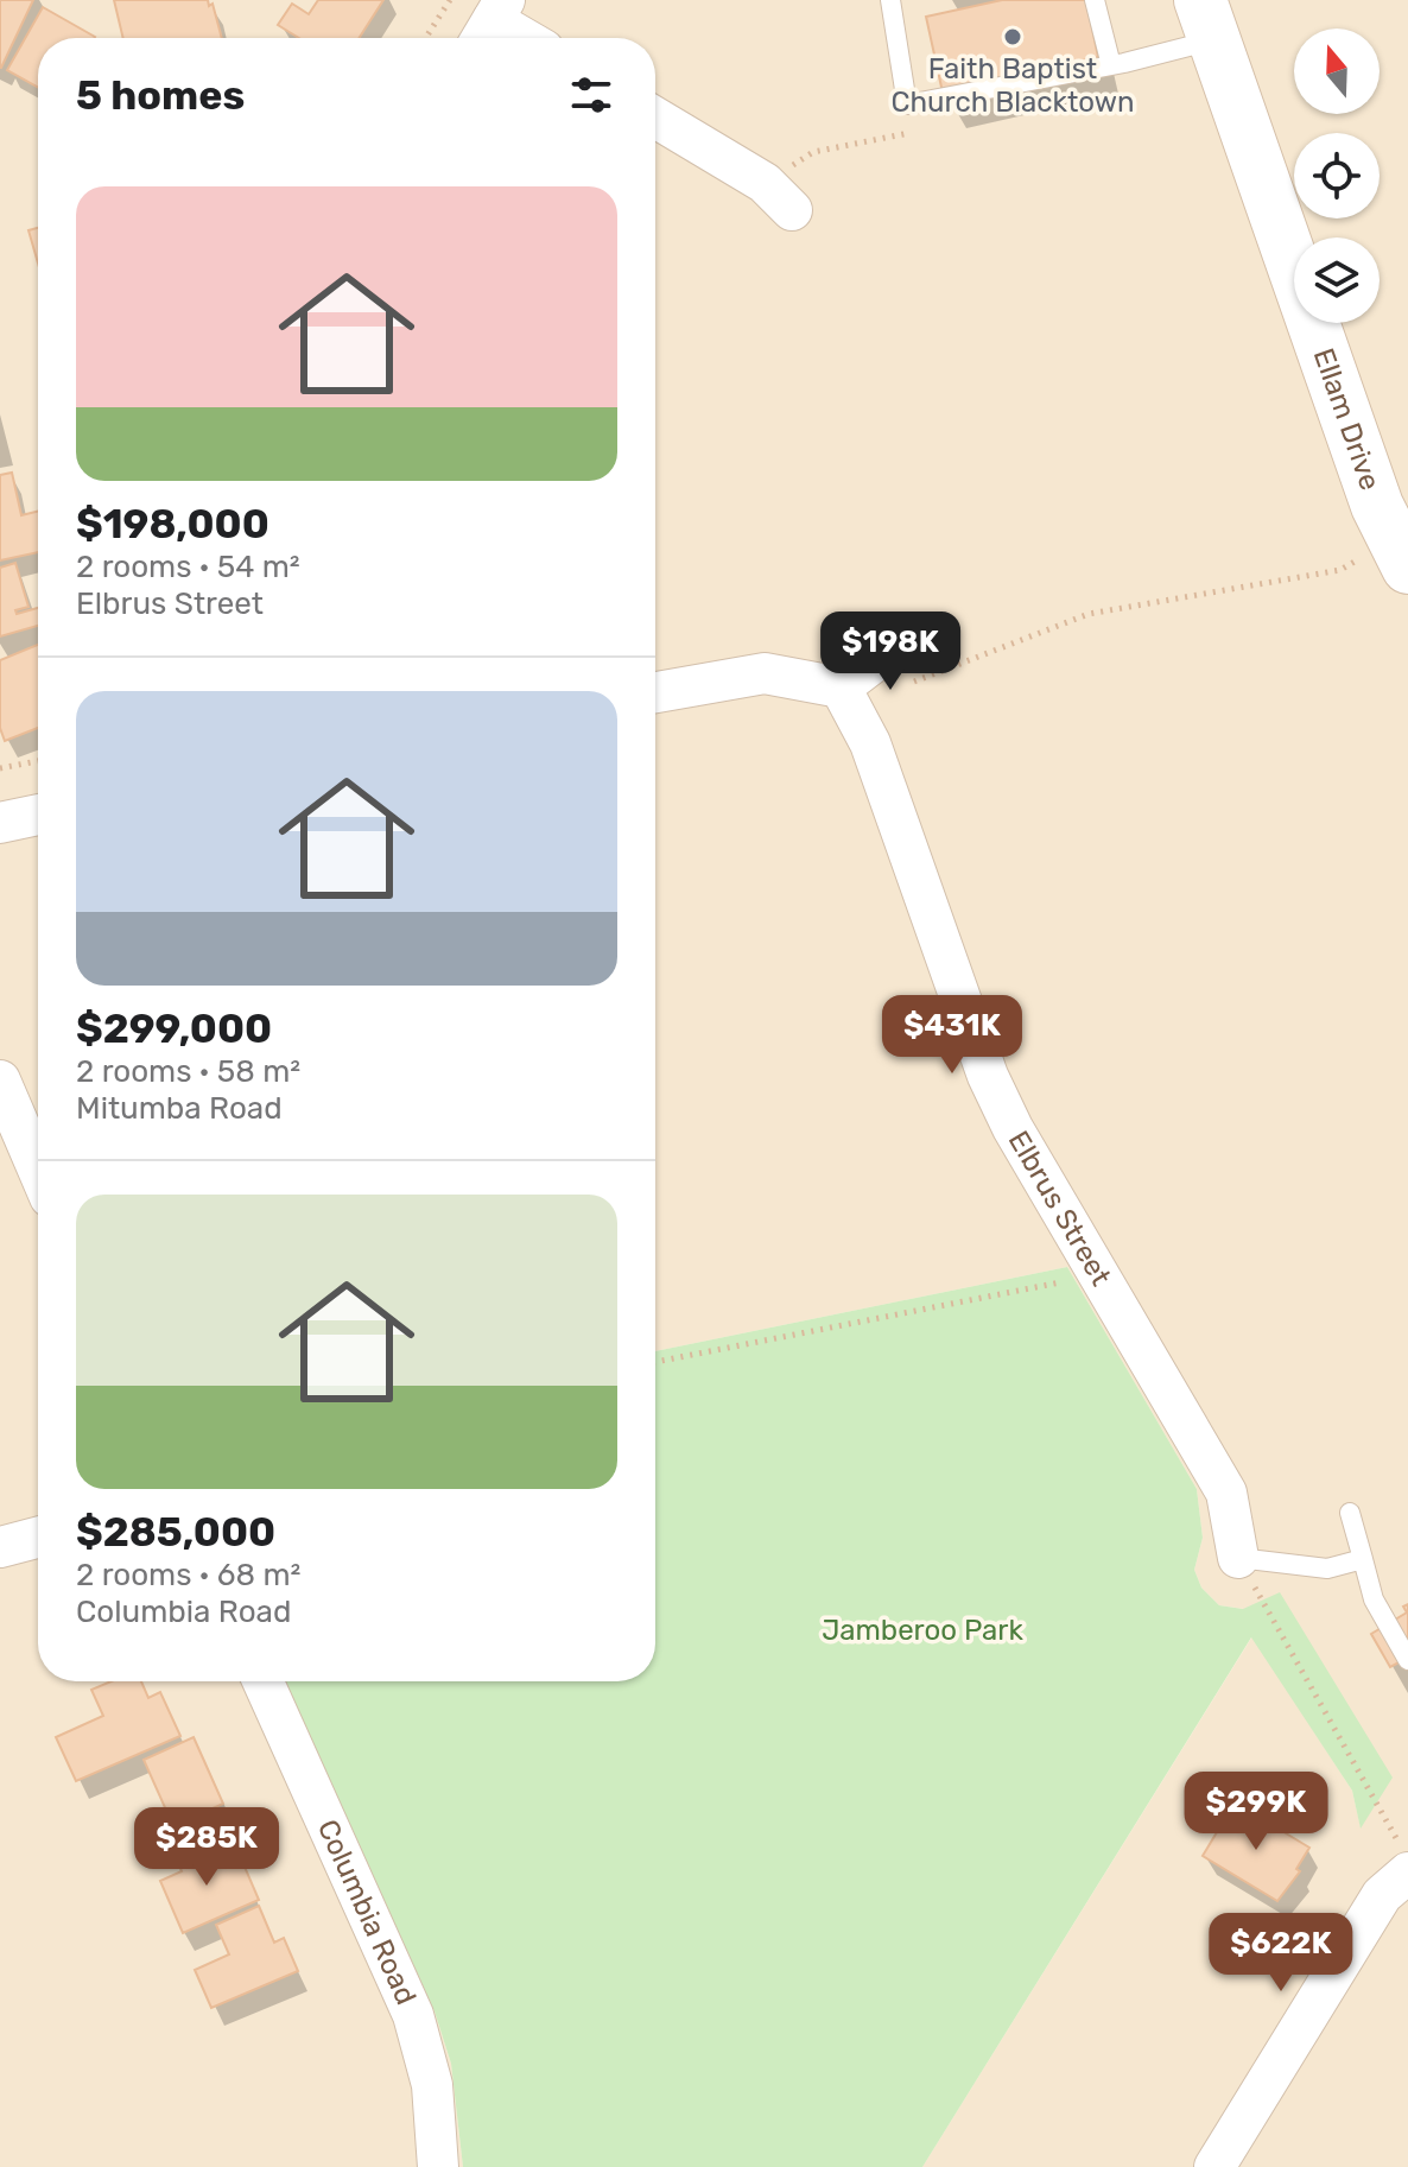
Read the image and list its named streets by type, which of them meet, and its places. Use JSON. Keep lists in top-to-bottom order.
{
  "streets": {
    "street": ["Ellam Drive", "Elbrus Street", "Columbia Road"]
  },
  "parks": ["Jamberoo Park"],
  "places": ["Faith Baptist Church Blacktown"],
  "north": "top",
  "page": {
    "heading": "5 homes",
    "list": [
      {
        "name": "$198,000",
        "note": "2 rooms · 54 m² · Elbrus Street"
      },
      {
        "name": "$299,000",
        "note": "2 rooms · 58 m² · Mitumba Road"
      },
      {
        "name": "$285,000",
        "note": "2 rooms · 68 m² · Columbia Road"
      }
    ],
    "price": [
      "$198K",
      "$431K",
      "$299K",
      "$285K",
      "$622K"
    ]
  }
}
